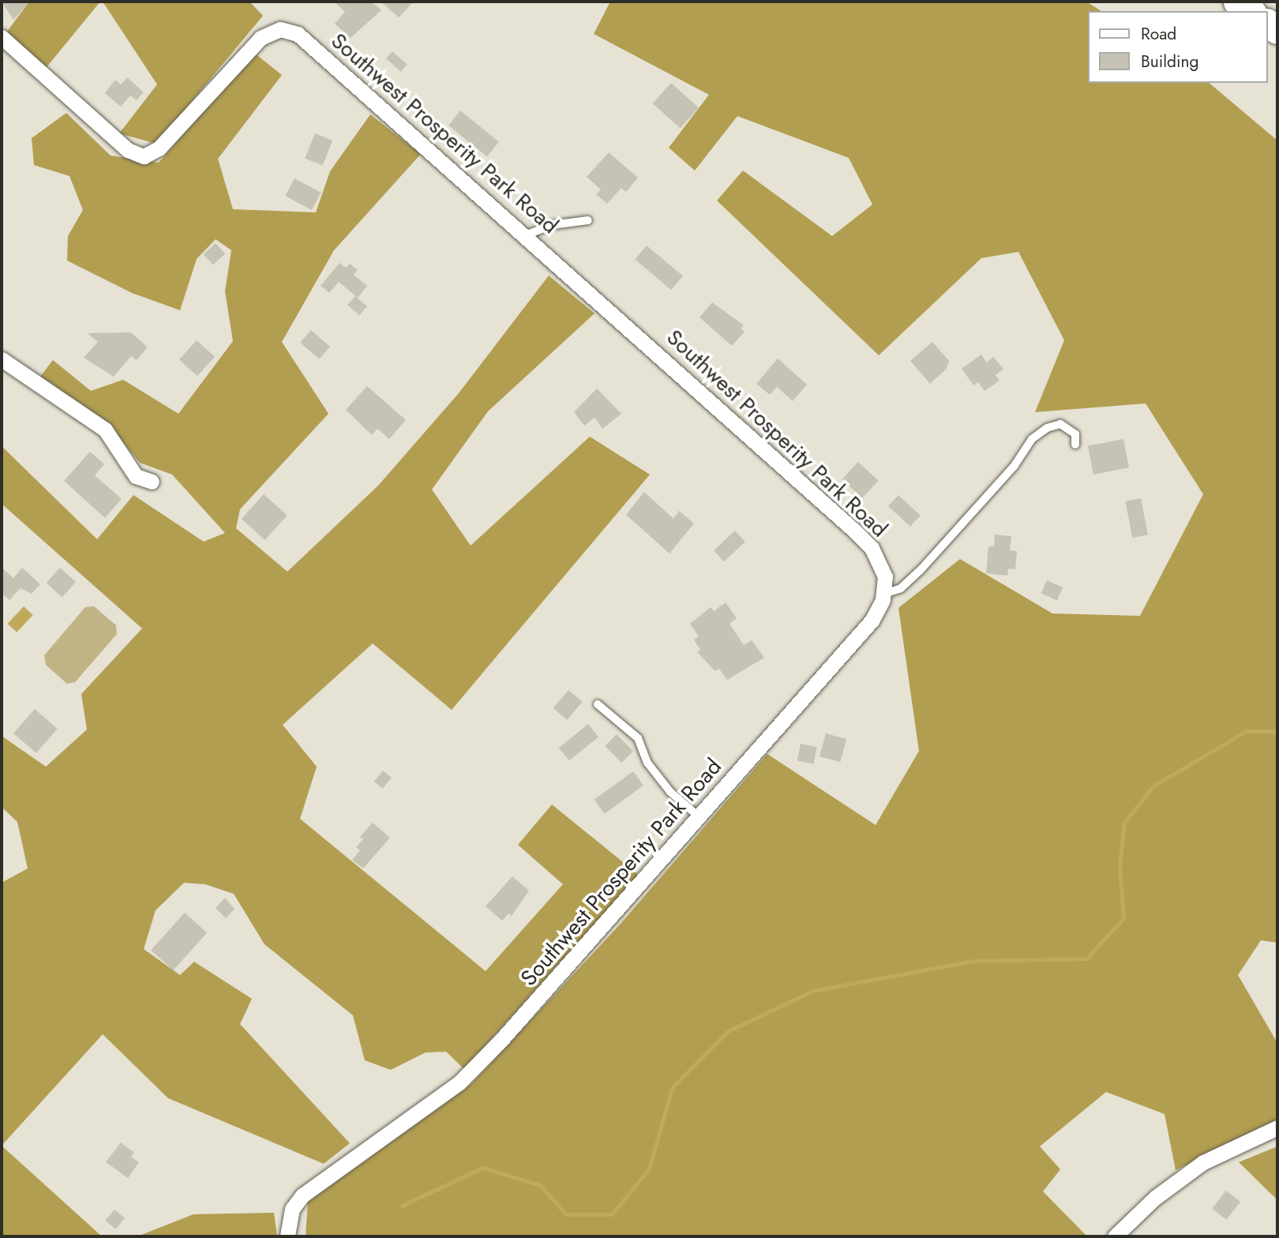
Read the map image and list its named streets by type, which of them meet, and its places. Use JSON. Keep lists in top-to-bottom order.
{
  "streets": {
    "street": ["Southwest Prosperity Park Road"]
  },
  "legend": ["Road", "Building"]
}
